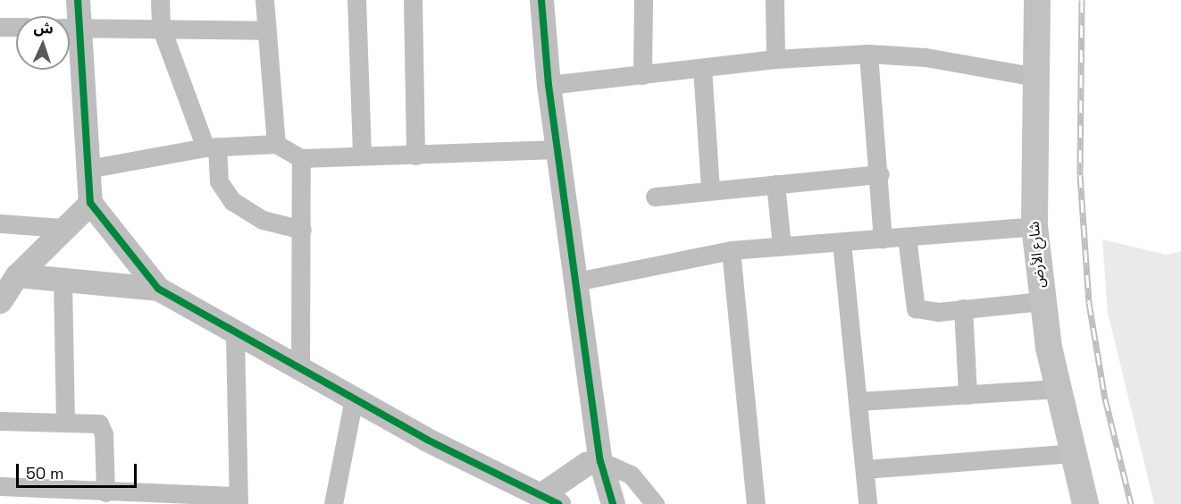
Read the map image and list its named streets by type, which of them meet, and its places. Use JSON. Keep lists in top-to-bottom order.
{
  "streets": {
    "main road": ["شارع الأرض"]
  },
  "scale_bar": "50 m",
  "north": "top"
}
